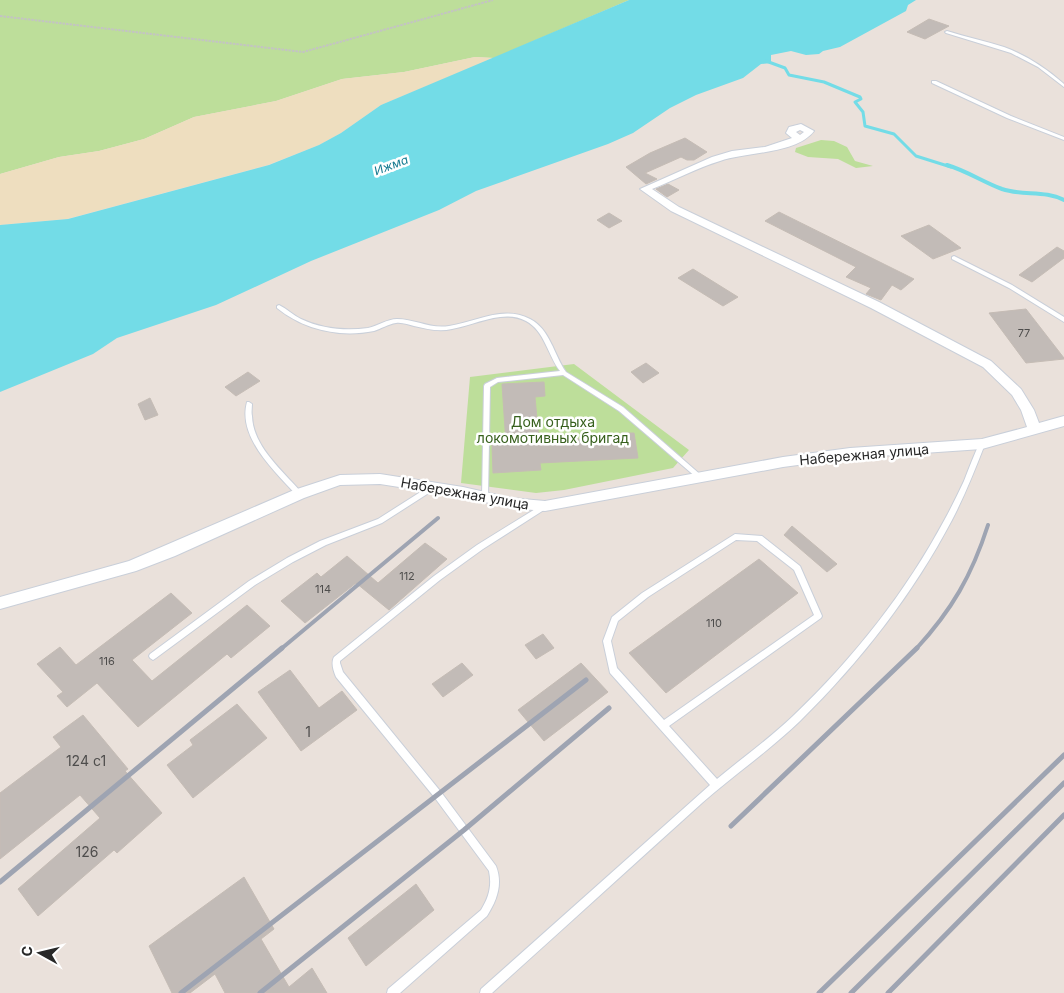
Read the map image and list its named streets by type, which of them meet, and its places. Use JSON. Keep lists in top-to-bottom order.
{
  "streets": {
    "street": ["Набережная улица"]
  },
  "water": ["Ижма"],
  "parks": ["Дом отдыха локомотивных бригад"],
  "house_numbers": [
    "77",
    "112",
    "114",
    "110",
    "116",
    "1",
    "124 с1",
    "126"
  ],
  "north": "left"
}
